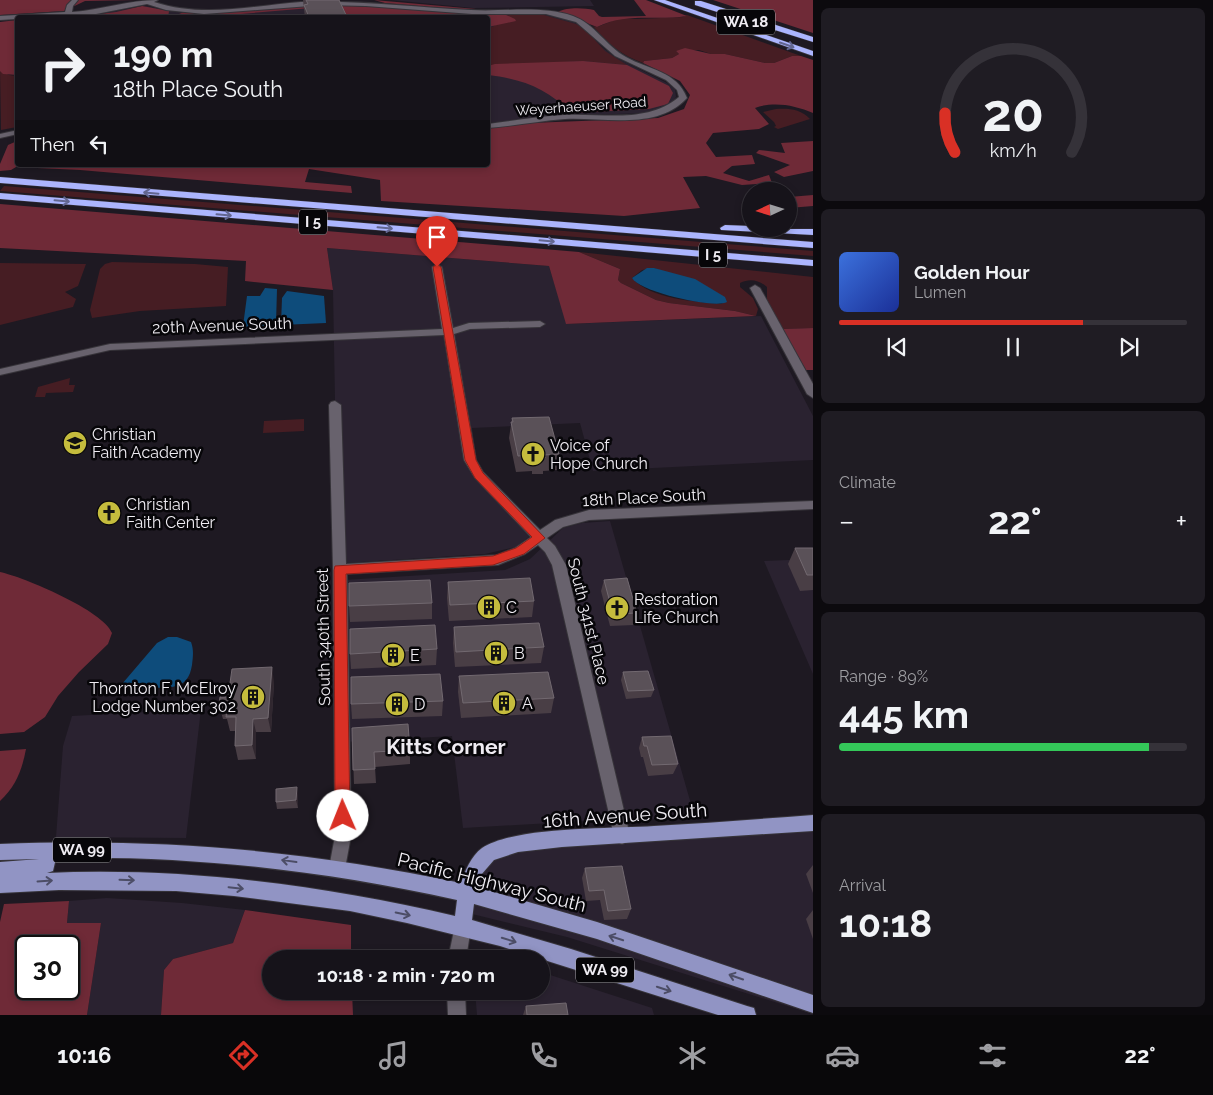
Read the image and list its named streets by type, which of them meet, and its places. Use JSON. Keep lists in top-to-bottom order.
{
  "streets": {
    "highway": ["WA 18", "I 5"],
    "main road": ["16th Avenue South", "WA 99", "Pacific Highway South"],
    "street": [
      "Weyerhaeuser Road",
      "20th Avenue South",
      "18th Place South",
      "South 341st Place",
      "South 340th Street"
    ]
  },
  "crossings": [
    ["20th Avenue South", "South 341st Place"],
    ["18th Place South", "South 341st Place"],
    ["18th Place South", "South 340th Street"],
    ["South 341st Place", "16th Avenue South"],
    ["South 340th Street", "Pacific Highway South"],
    ["16th Avenue South", "WA 99"],
    ["16th Avenue South", "Pacific Highway South"]
  ],
  "districts": ["Kitts Corner"],
  "places": {
    "school or university": ["Christian Faith Academy"],
    "church": ["Voice of Hope Church", "Christian Faith Center", "Restoration Life Church"],
    "building": [
      "C",
      "B",
      "E",
      "Thornton F. McElroy Lodge Number 302",
      "A",
      "D"
    ]
  },
  "north": "left",
  "page": {
    "turn": ["190 m", "18th Place South"],
    "then": "Then",
    "song": ["Golden Hour", "Lumen"],
    "tile": [
      "Climate",
      ["Range · 89%", "445 km"],
      ["Arrival", "10:18"]
    ],
    "heat": ["−", "22°", "+"],
    "limit": "30",
    "trip": "10:18 · 2 min · 720 m",
    "tabs": ["10:16", "22°"],
    "gauge": ["20", "km/h"]
  }
}
